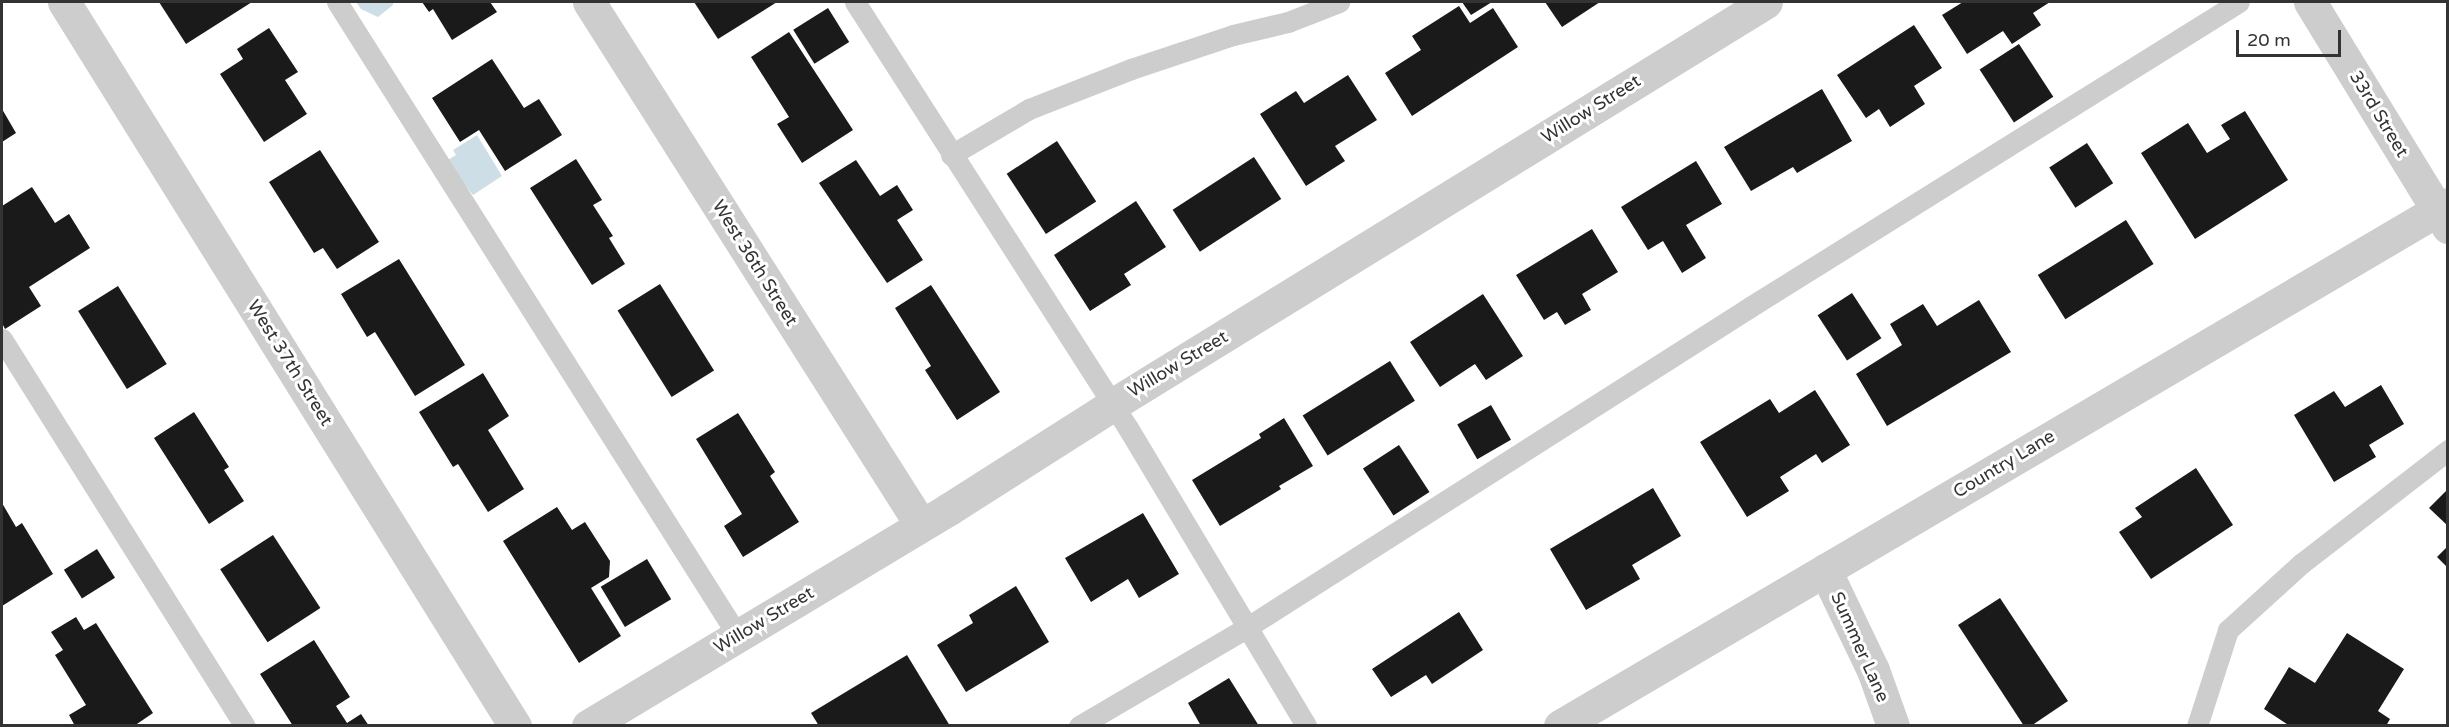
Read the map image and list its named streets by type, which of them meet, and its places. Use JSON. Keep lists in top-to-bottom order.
{
  "streets": {
    "street": [
      "Willow Street",
      "33rd Street",
      "West 36th Street",
      "West 37th Street",
      "Country Lane",
      "Summer Lane"
    ]
  },
  "crossings": [
    ["Willow Street", "West 36th Street"],
    ["33rd Street", "Country Lane"],
    ["Country Lane", "Summer Lane"]
  ],
  "scale_bar": "20 m"
}
